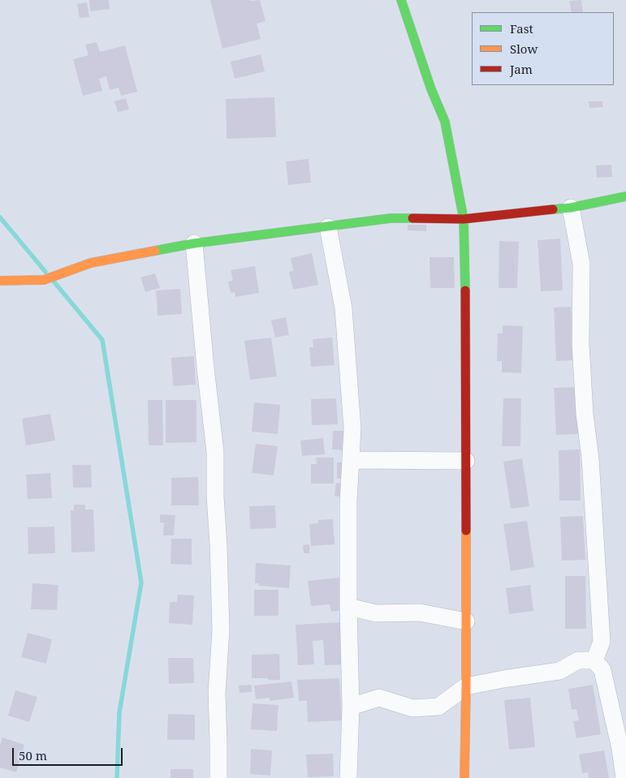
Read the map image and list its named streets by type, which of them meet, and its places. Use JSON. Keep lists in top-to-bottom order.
{
  "legend": ["Fast", "Slow", "Jam"],
  "scale_bar": "50 m"
}
